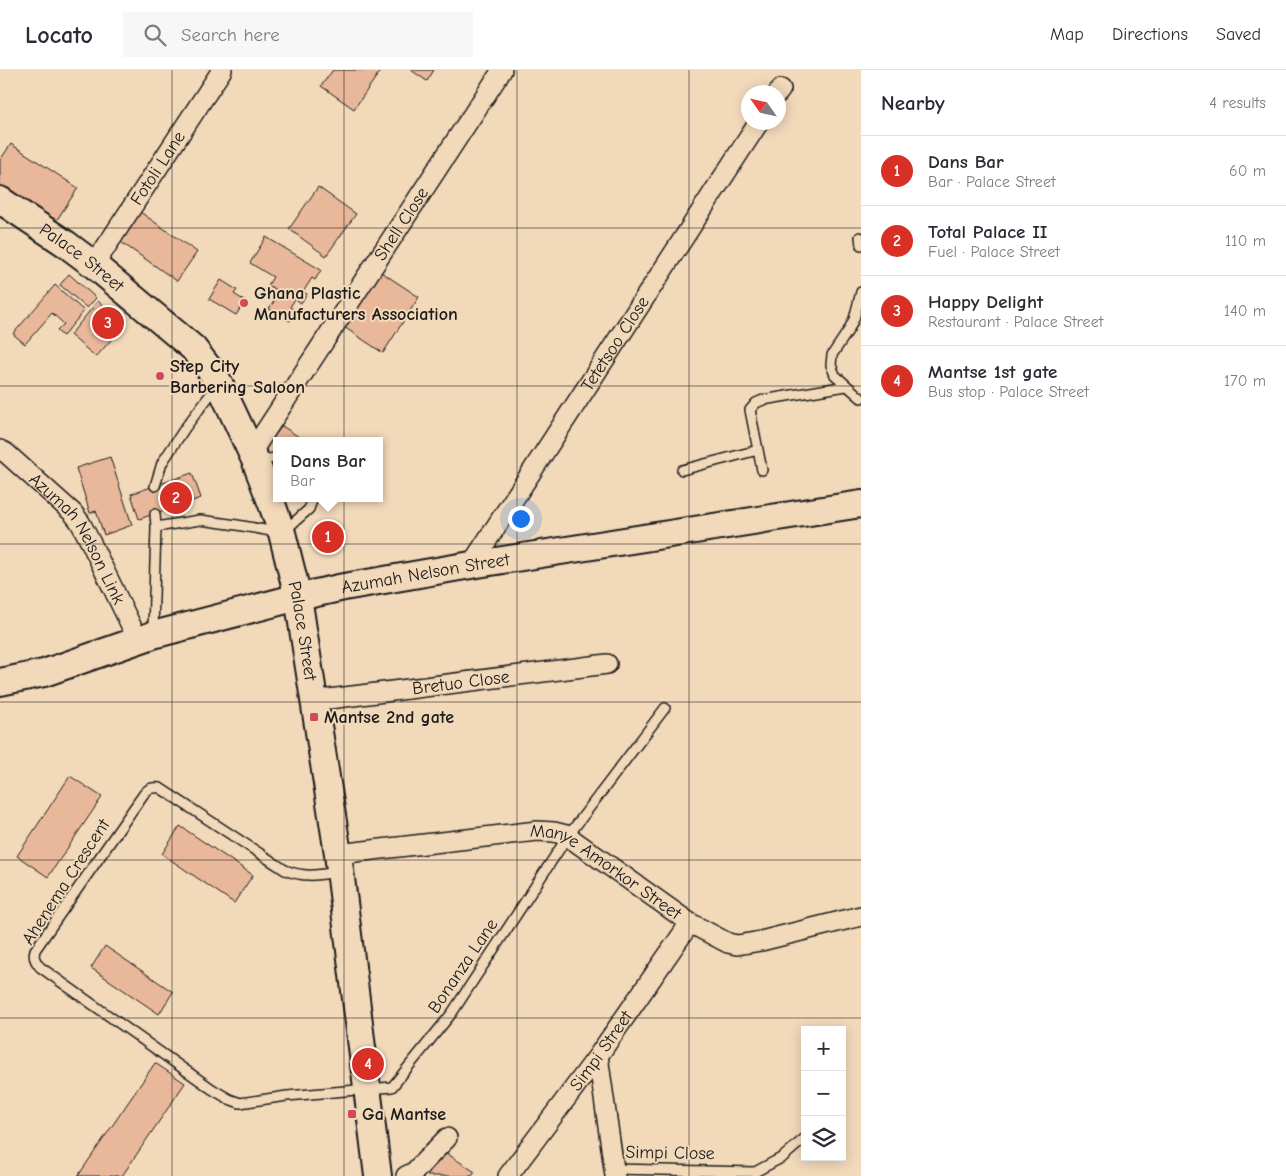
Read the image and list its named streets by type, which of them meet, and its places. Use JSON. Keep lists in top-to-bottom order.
{
  "streets": {
    "street": [
      "Fotoli Lane",
      "Shell Close",
      "Palace Street",
      "Tetetsoo Close",
      "Azumah Nelson Link",
      "Azumah Nelson Street",
      "Bretuo Close",
      "Manye Amorkor Street",
      "Simpi Street"
    ],
    "lane": ["Ahenema Crescent", "Bonanza Lane", "Simpi Close"]
  },
  "crossings": [
    ["Fotoli Lane", "Palace Street"],
    ["Shell Close", "Palace Street"],
    ["Palace Street", "Azumah Nelson Street"],
    ["Palace Street", "Bretuo Close"],
    ["Palace Street", "Manye Amorkor Street"],
    ["Palace Street", "Ahenema Crescent"],
    ["Palace Street", "Bonanza Lane"],
    ["Tetetsoo Close", "Azumah Nelson Street"],
    ["Azumah Nelson Link", "Azumah Nelson Street"],
    ["Manye Amorkor Street", "Ahenema Crescent"],
    ["Manye Amorkor Street", "Bonanza Lane"],
    ["Manye Amorkor Street", "Simpi Street"],
    ["Ahenema Crescent", "Bonanza Lane"]
  ],
  "places": {
    "other": ["Ghana Plastic Manufacturers Association", "Step City Barbering Saloon"],
    "transit": ["Mantse 2nd gate", "Ga Mantse"]
  },
  "north": "top left",
  "page": {
    "header": "Locato",
    "search": "Search here",
    "nav": ["Map", "Directions", "Saved"],
    "heading": ["Nearby", "4 results"],
    "list": [
      {
        "mark": "1",
        "name": "Dans Bar",
        "note": "Bar · Palace Street",
        "value": "60 m"
      },
      {
        "mark": "2",
        "name": "Total Palace II",
        "note": "Fuel · Palace Street",
        "value": "110 m"
      },
      {
        "mark": "3",
        "name": "Happy Delight",
        "note": "Restaurant · Palace Street",
        "value": "140 m"
      },
      {
        "mark": "4",
        "name": "Mantse 1st gate",
        "note": "Bus stop · Palace Street",
        "value": "170 m"
      }
    ],
    "pins": [
      "3",
      "2",
      "1",
      "4"
    ],
    "popup": ["Dans Bar", "Bar"],
    "map_buttons": ["+", "−"]
  }
}
